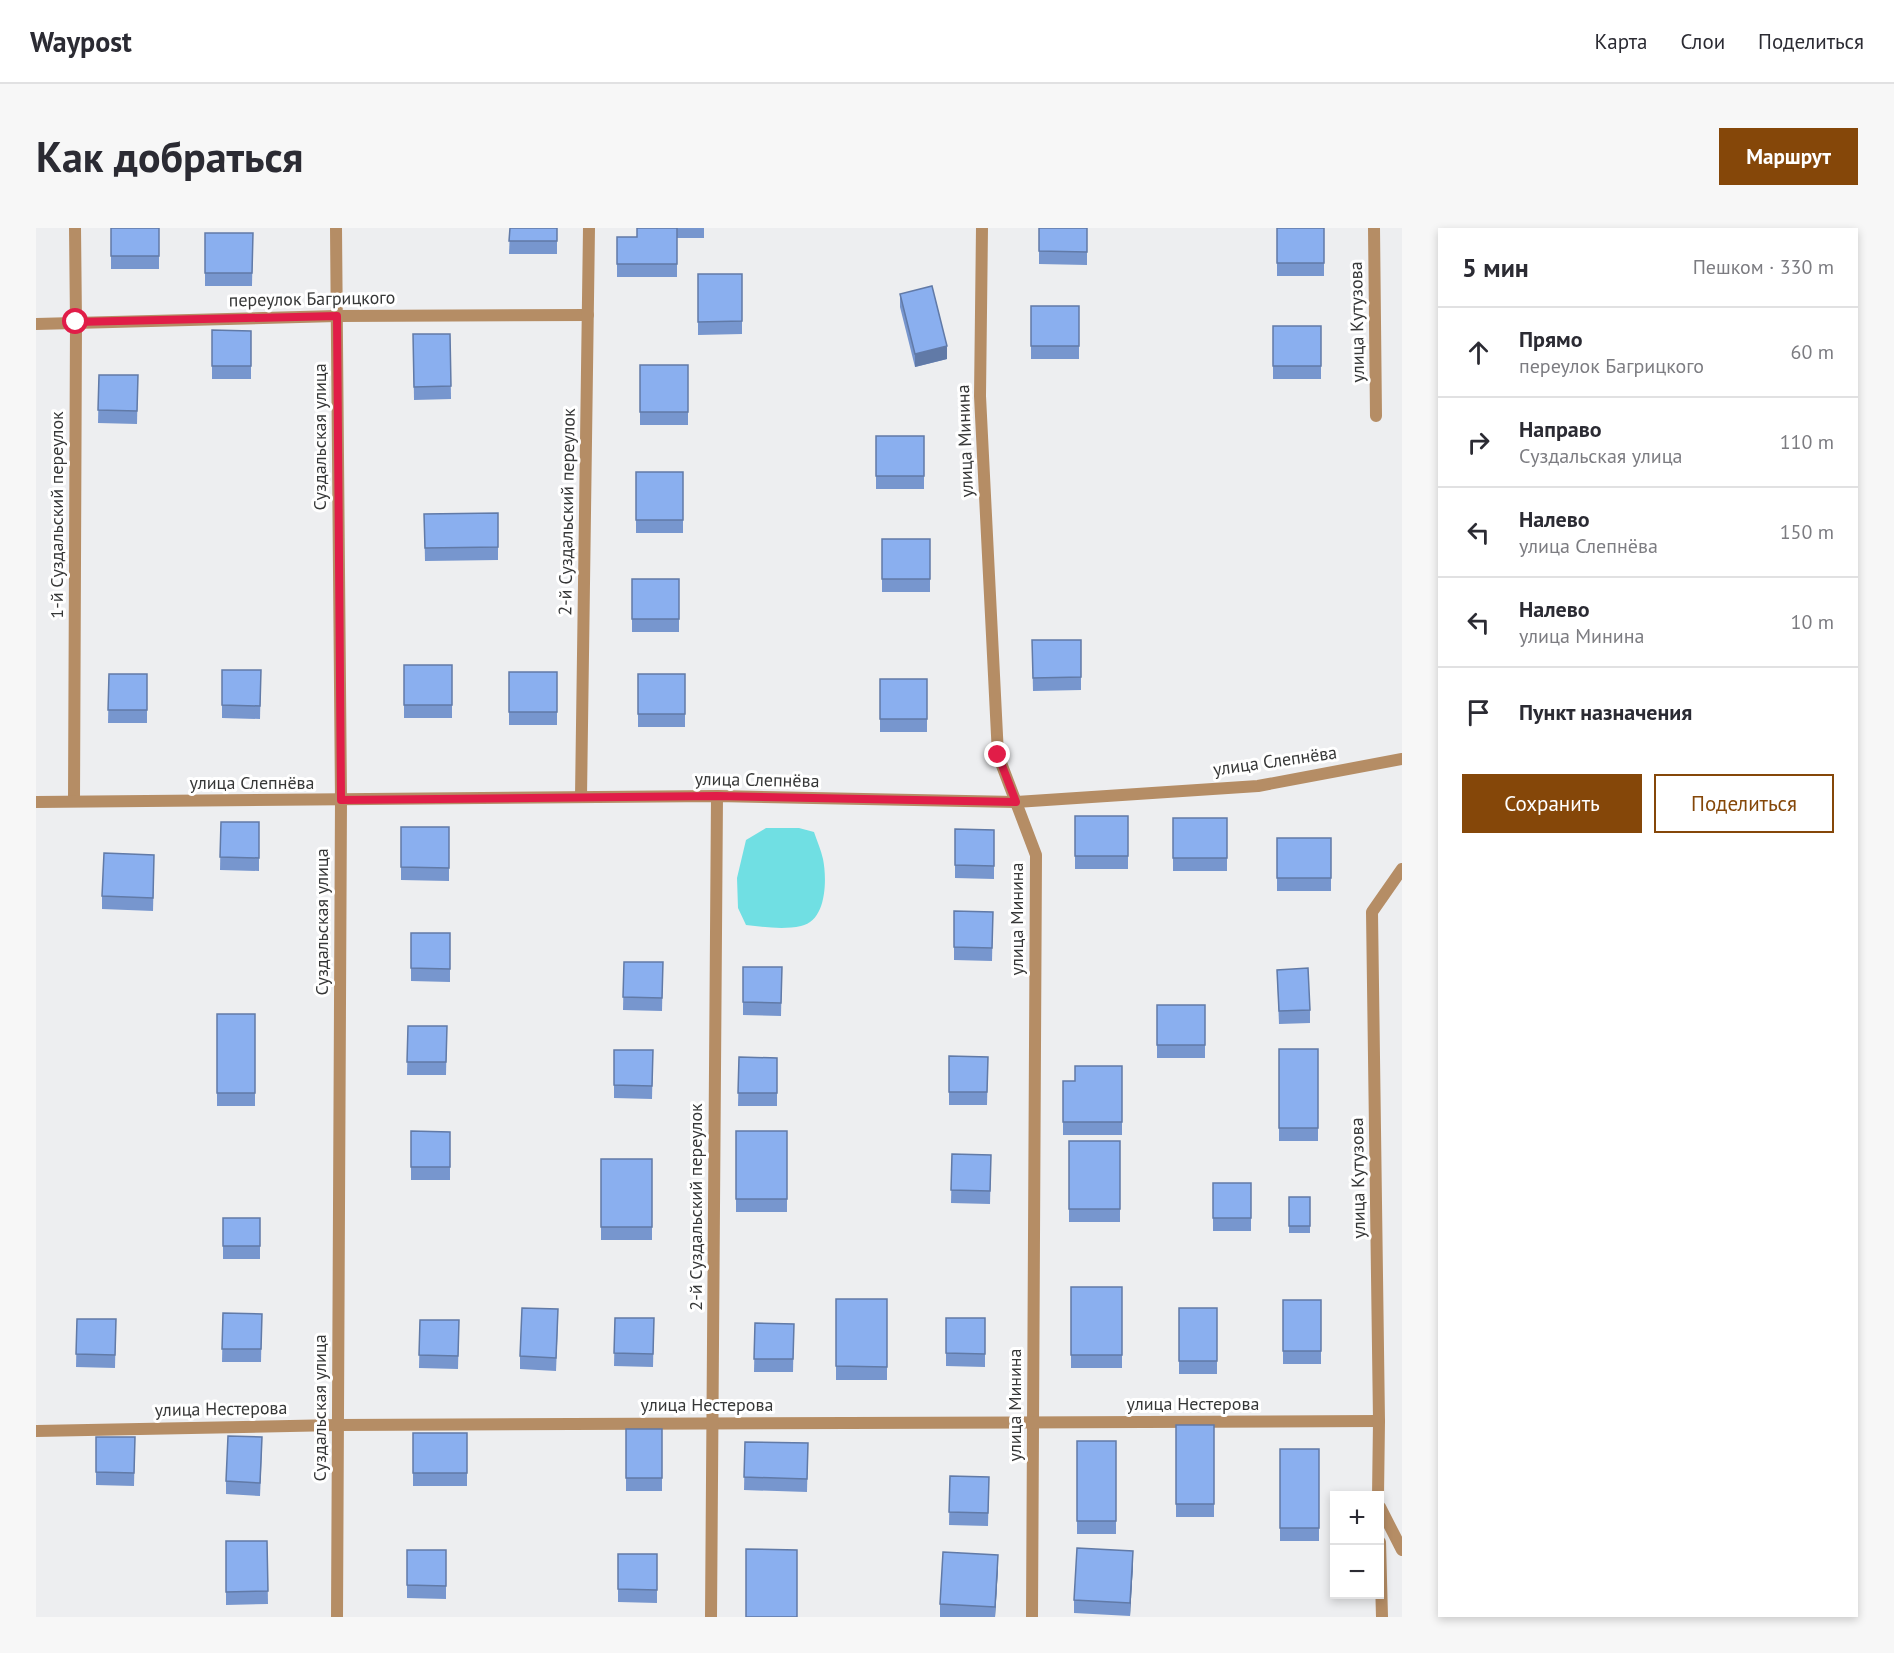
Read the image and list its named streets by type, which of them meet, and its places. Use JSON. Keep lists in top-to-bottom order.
{
  "streets": {
    "street": [
      "переулок Багрицкого",
      "улица Кутузова",
      "Суздальская улица",
      "улица Минина",
      "2-й Суздальский переулок",
      "1-й Суздальский переулок",
      "улица Слепнёва",
      "улица Нестерова"
    ]
  },
  "crossings": [
    ["переулок Багрицкого", "Суздальская улица"],
    ["переулок Багрицкого", "2-й Суздальский переулок"],
    ["переулок Багрицкого", "1-й Суздальский переулок"],
    ["улица Кутузова", "улица Нестерова"],
    ["Суздальская улица", "улица Слепнёва"],
    ["Суздальская улица", "улица Нестерова"],
    ["улица Минина", "улица Слепнёва"],
    ["улица Минина", "улица Нестерова"],
    ["2-й Суздальский переулок", "улица Слепнёва"],
    ["2-й Суздальский переулок", "улица Нестерова"],
    ["1-й Суздальский переулок", "улица Слепнёва"]
  ],
  "page": {
    "header": "Waypost",
    "nav": ["Карта", "Слои", "Поделиться"],
    "buttons": [
      "Маршрут",
      ["Сохранить", "Поделиться"]
    ],
    "title": "Как добраться",
    "heading": ["5 мин", "Пешком · 330 m"],
    "list": [
      ["Прямо", "переулок Багрицкого", "60 m"],
      ["Направо", "Суздальская улица", "110 m"],
      ["Налево", "улица Слепнёва", "150 m"],
      ["Налево", "улица Минина", "10 m"],
      "Пункт назначения"
    ],
    "map_buttons": ["+", "−"]
  }
}
